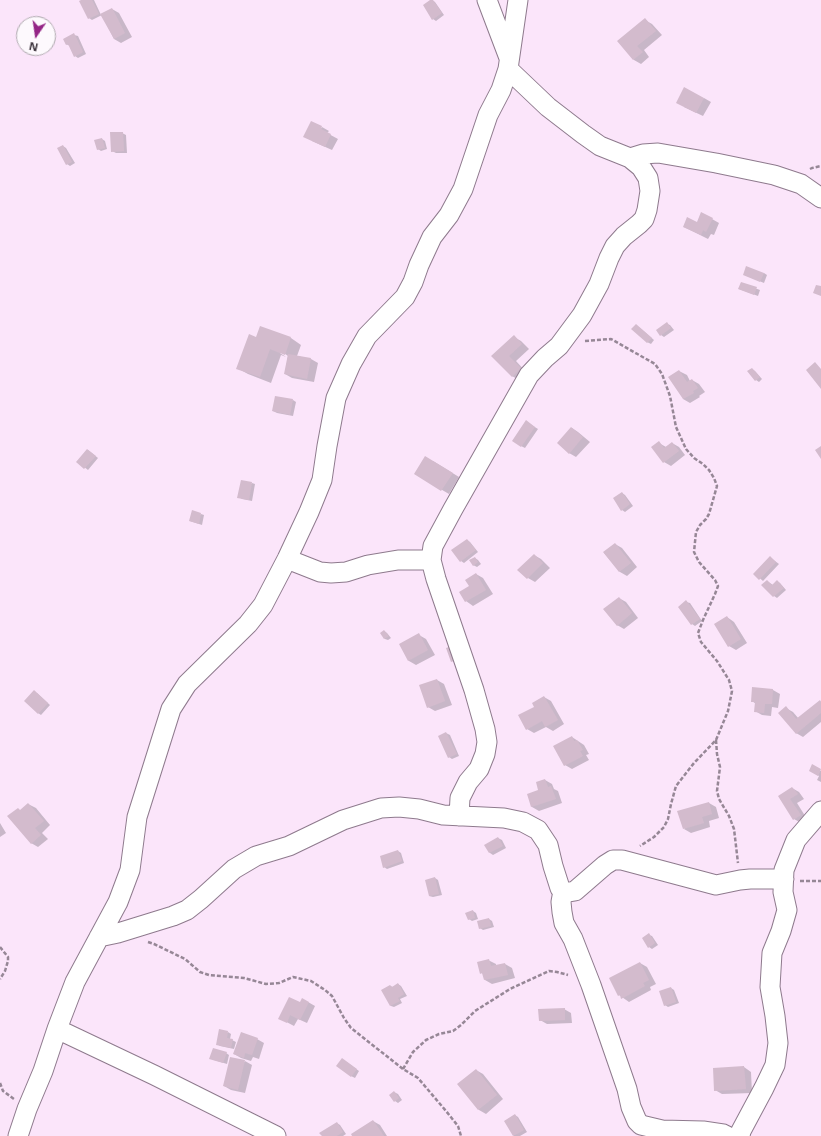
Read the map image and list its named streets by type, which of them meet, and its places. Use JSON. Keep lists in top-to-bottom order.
{
  "north": "bottom"
}
